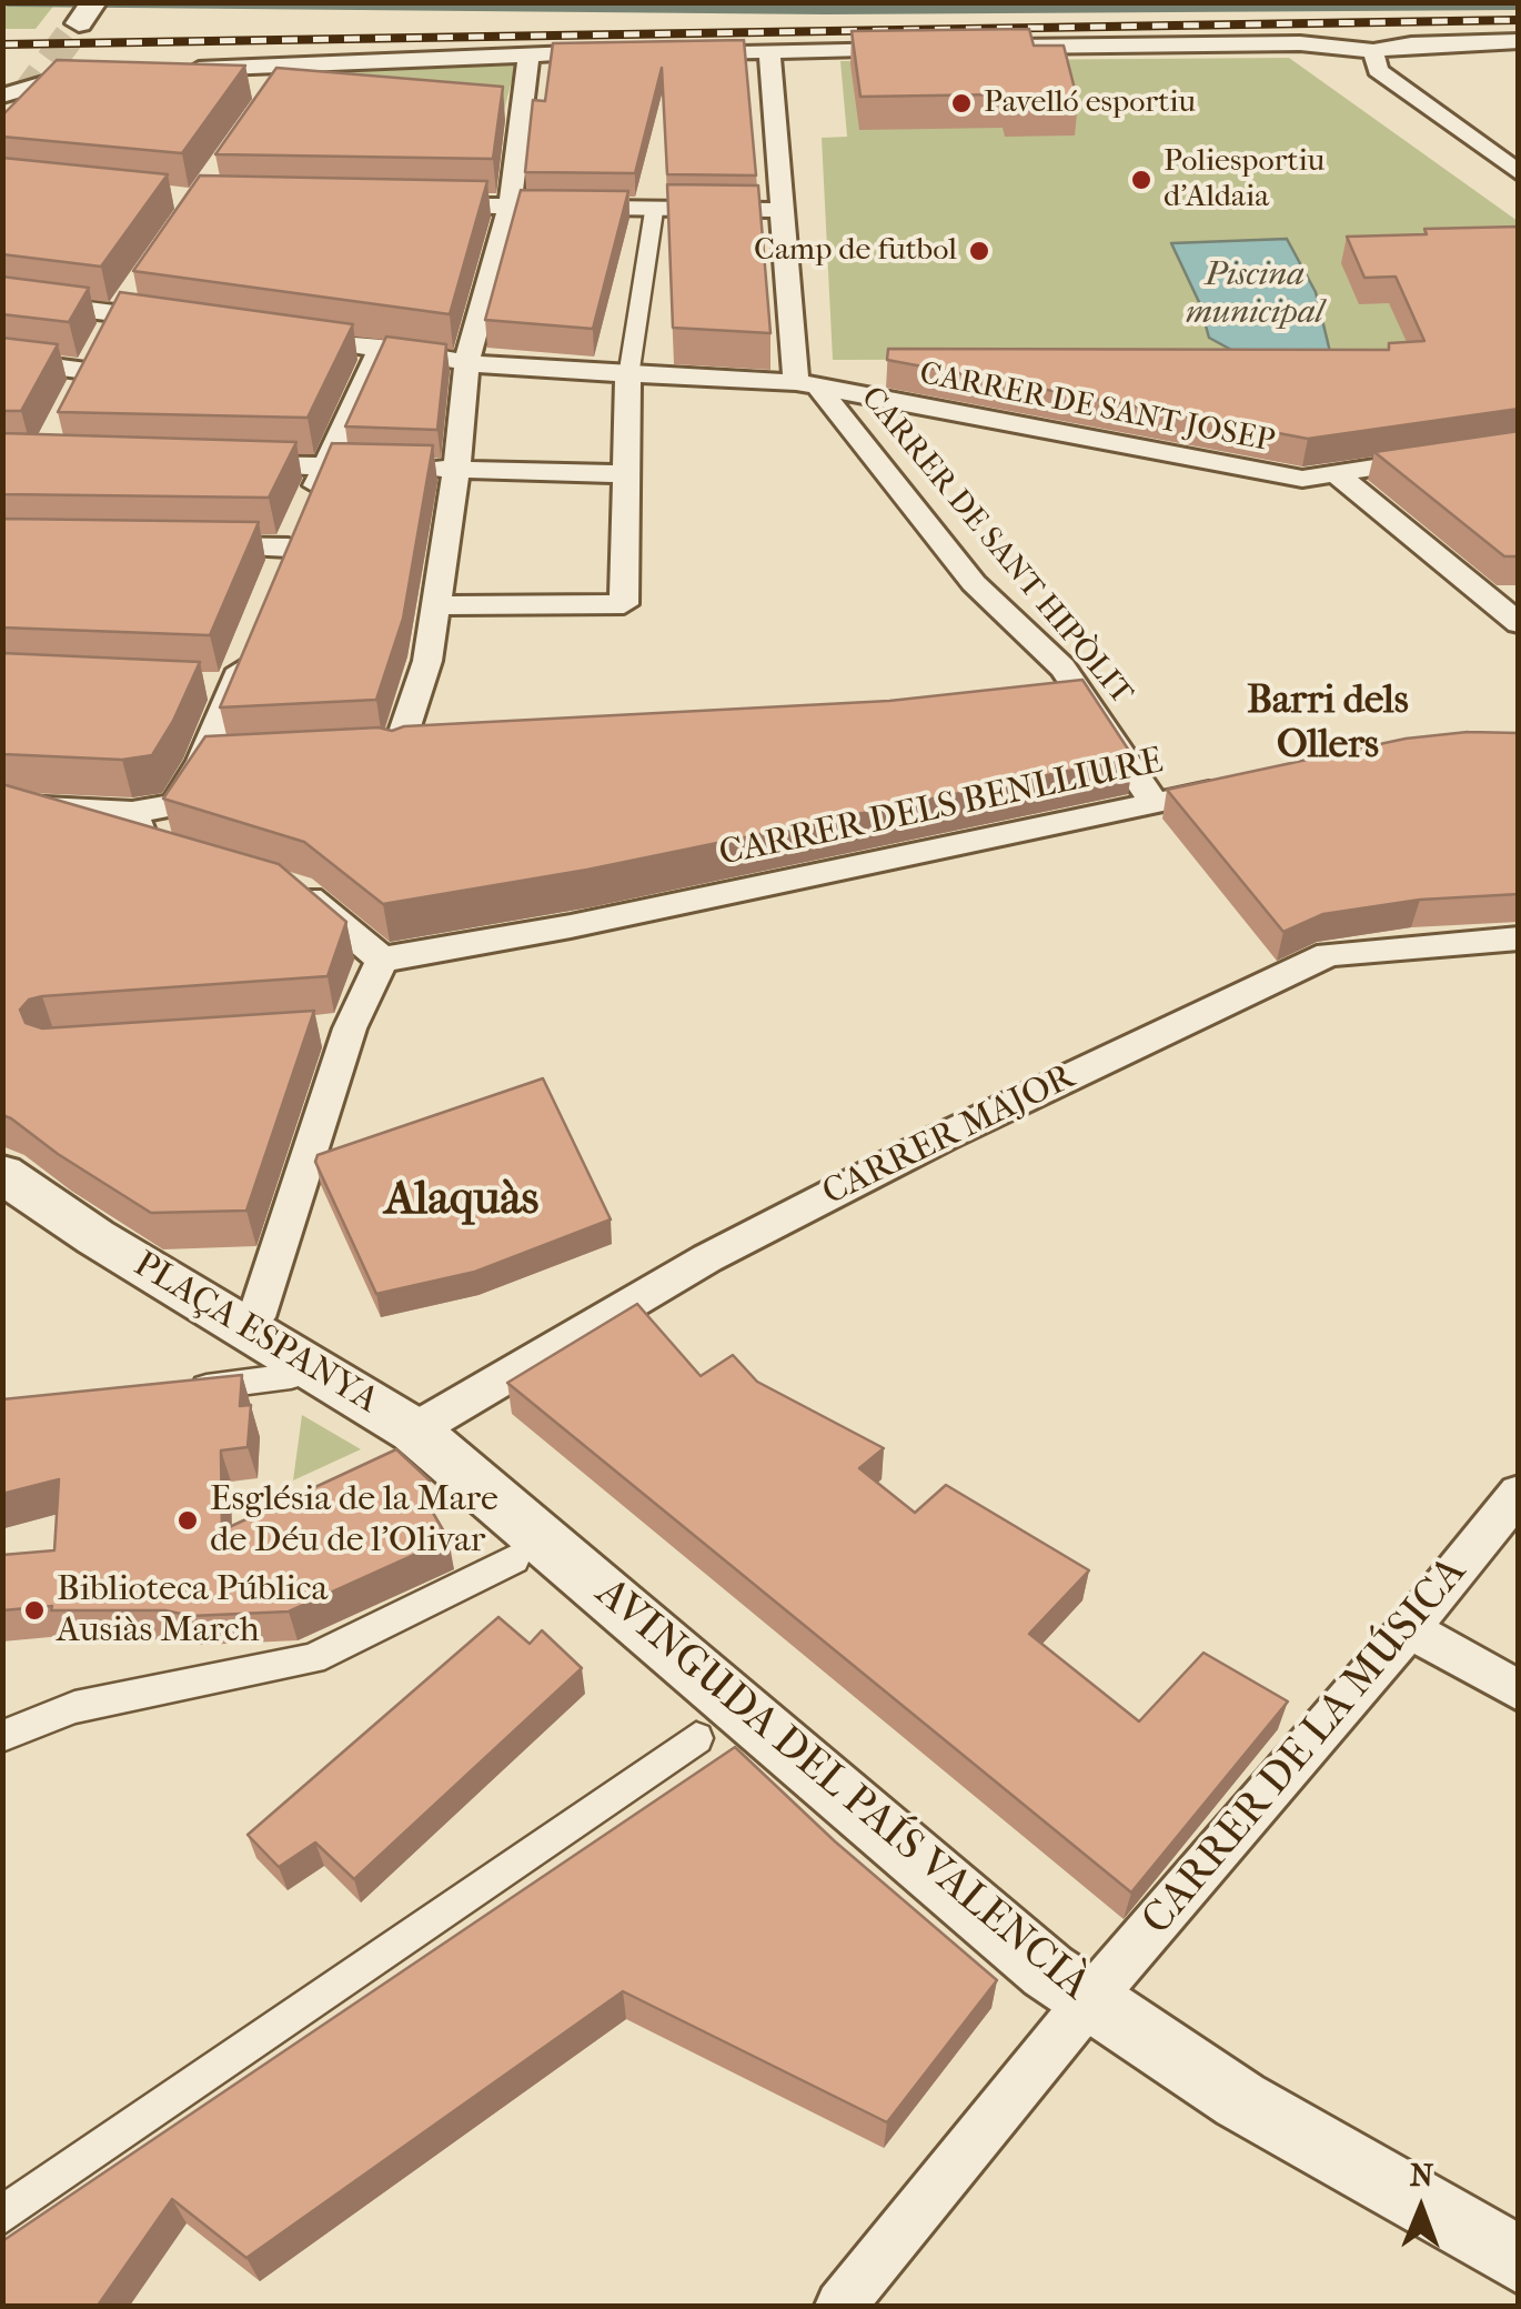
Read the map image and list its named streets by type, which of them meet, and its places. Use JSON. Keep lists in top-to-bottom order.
{
  "streets": {
    "street": [
      "CARRER DE SANT JOSEP",
      "CARRER DE SANT HIPÒLIT",
      "CARRER DELS BENLLIURE",
      "CARRER MAJOR",
      "PLAÇA ESPANYA",
      "CARRER DE LA MÚSICA",
      "AVINGUDA DEL PAÍS VALENCIÀ"
    ]
  },
  "crossings": [
    ["CARRER DE SANT JOSEP", "CARRER DE SANT HIPÒLIT"],
    ["CARRER DE SANT HIPÒLIT", "CARRER DELS BENLLIURE"],
    ["CARRER MAJOR", "PLAÇA ESPANYA"],
    ["CARRER MAJOR", "AVINGUDA DEL PAÍS VALENCIÀ"],
    ["PLAÇA ESPANYA", "AVINGUDA DEL PAÍS VALENCIÀ"],
    ["CARRER DE LA MÚSICA", "AVINGUDA DEL PAÍS VALENCIÀ"]
  ],
  "districts": ["Barri dels Ollers", "Alaquàs"],
  "water": ["Piscina municipal"],
  "places": [
    "Pavelló esportiu",
    "Poliesportiu d'Aldaia",
    "Camp de futbol",
    "Església de la Mare de Déu de l'Olivar",
    "Biblioteca Pública Ausiàs March"
  ],
  "north": "top"
}
